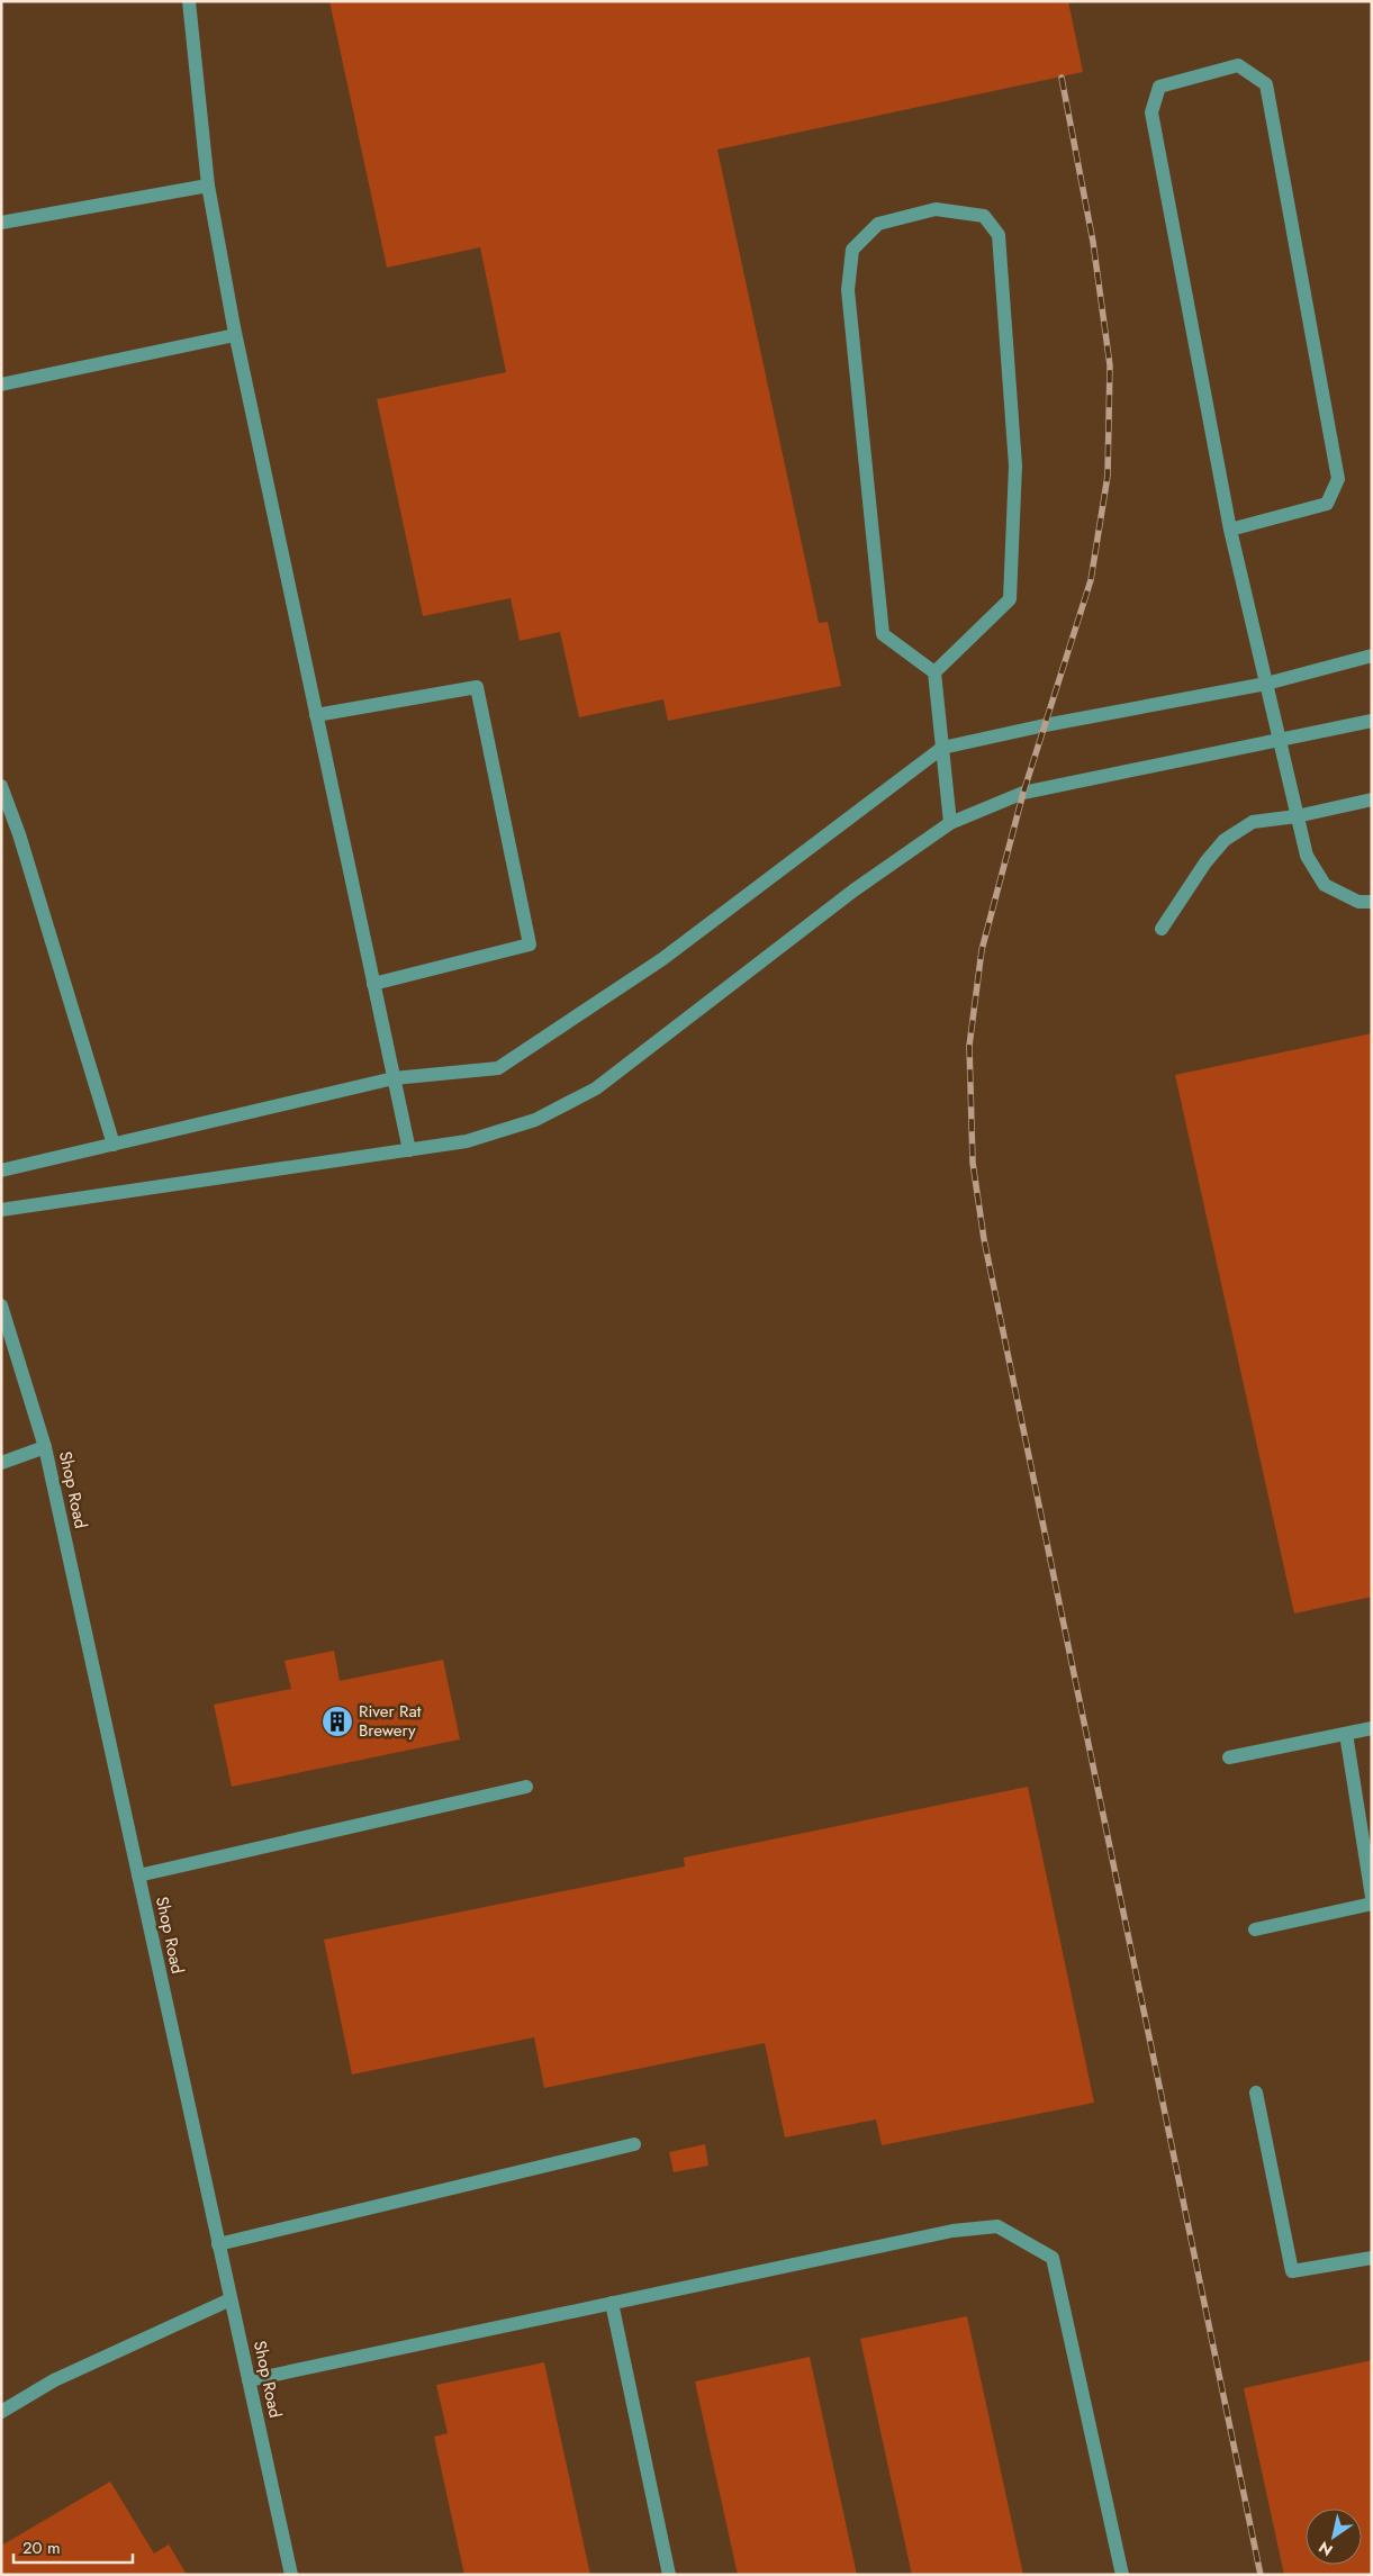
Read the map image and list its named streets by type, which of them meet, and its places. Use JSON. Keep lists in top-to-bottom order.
{
  "streets": {
    "street": ["Shop Road"]
  },
  "places": {
    "building": ["River Rat Brewery"]
  },
  "scale_bar": "20 m",
  "north": "bottom left"
}
